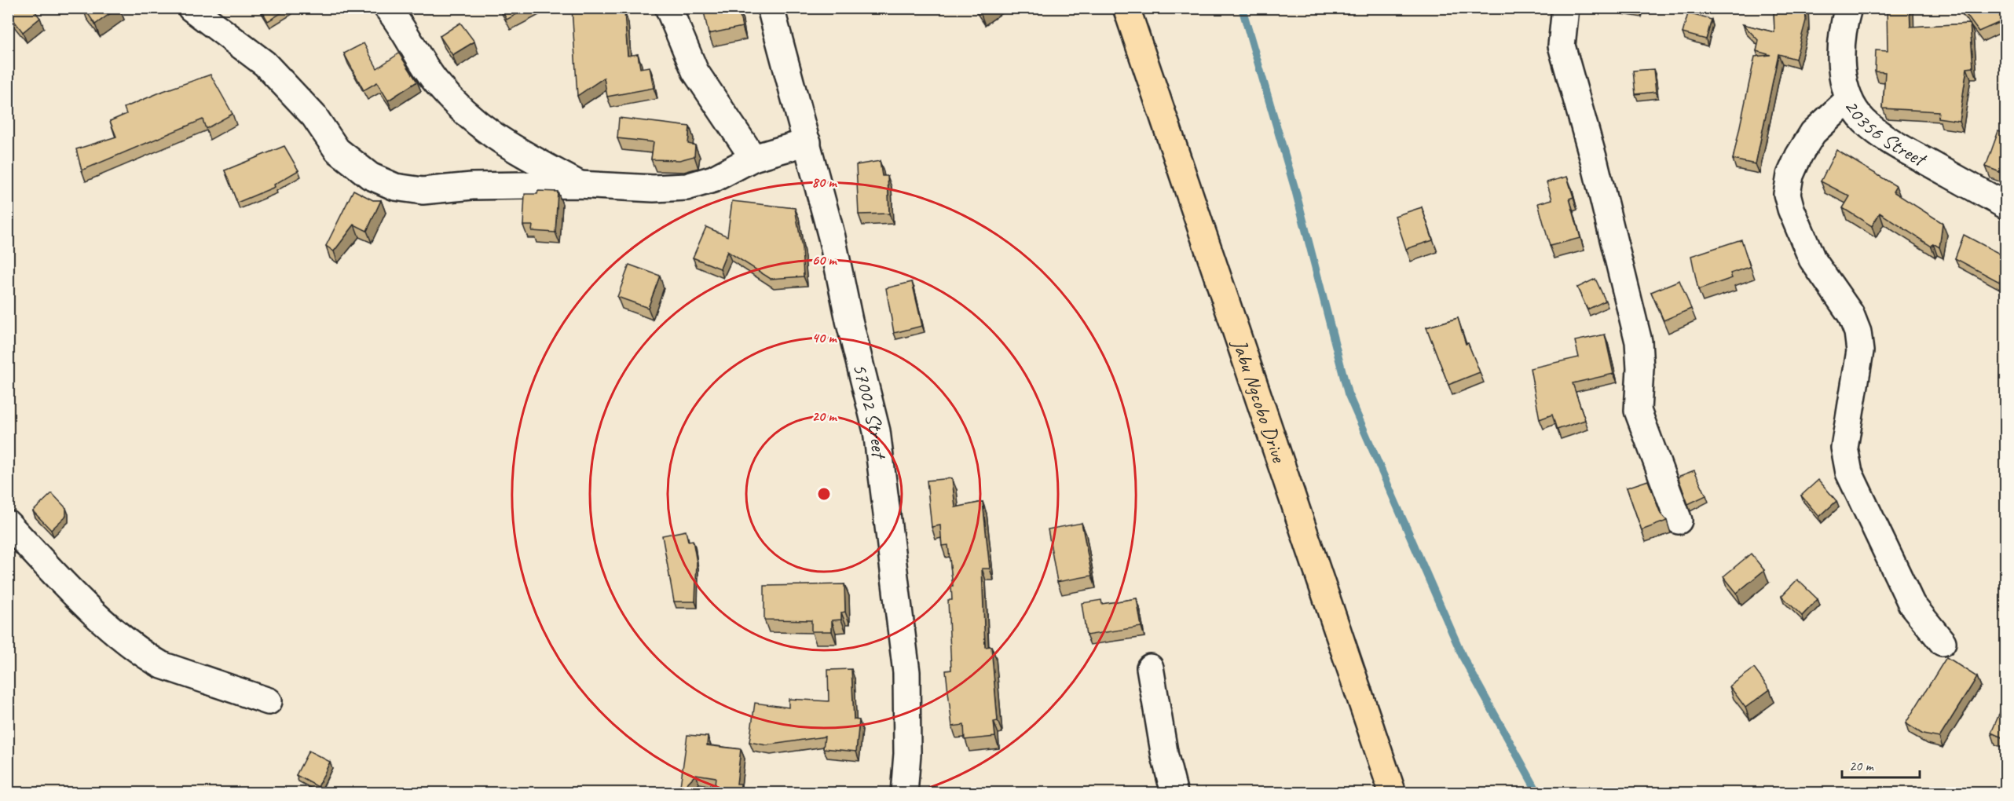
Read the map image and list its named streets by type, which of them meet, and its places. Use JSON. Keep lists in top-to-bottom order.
{
  "streets": {
    "main road": ["Jabu Ngcobo Drive"],
    "street": ["20356 Street", "57002 Street"]
  },
  "scale_bar": "20 m",
  "rings": [
    "80 m",
    "60 m",
    "40 m",
    "20 m"
  ]
}
